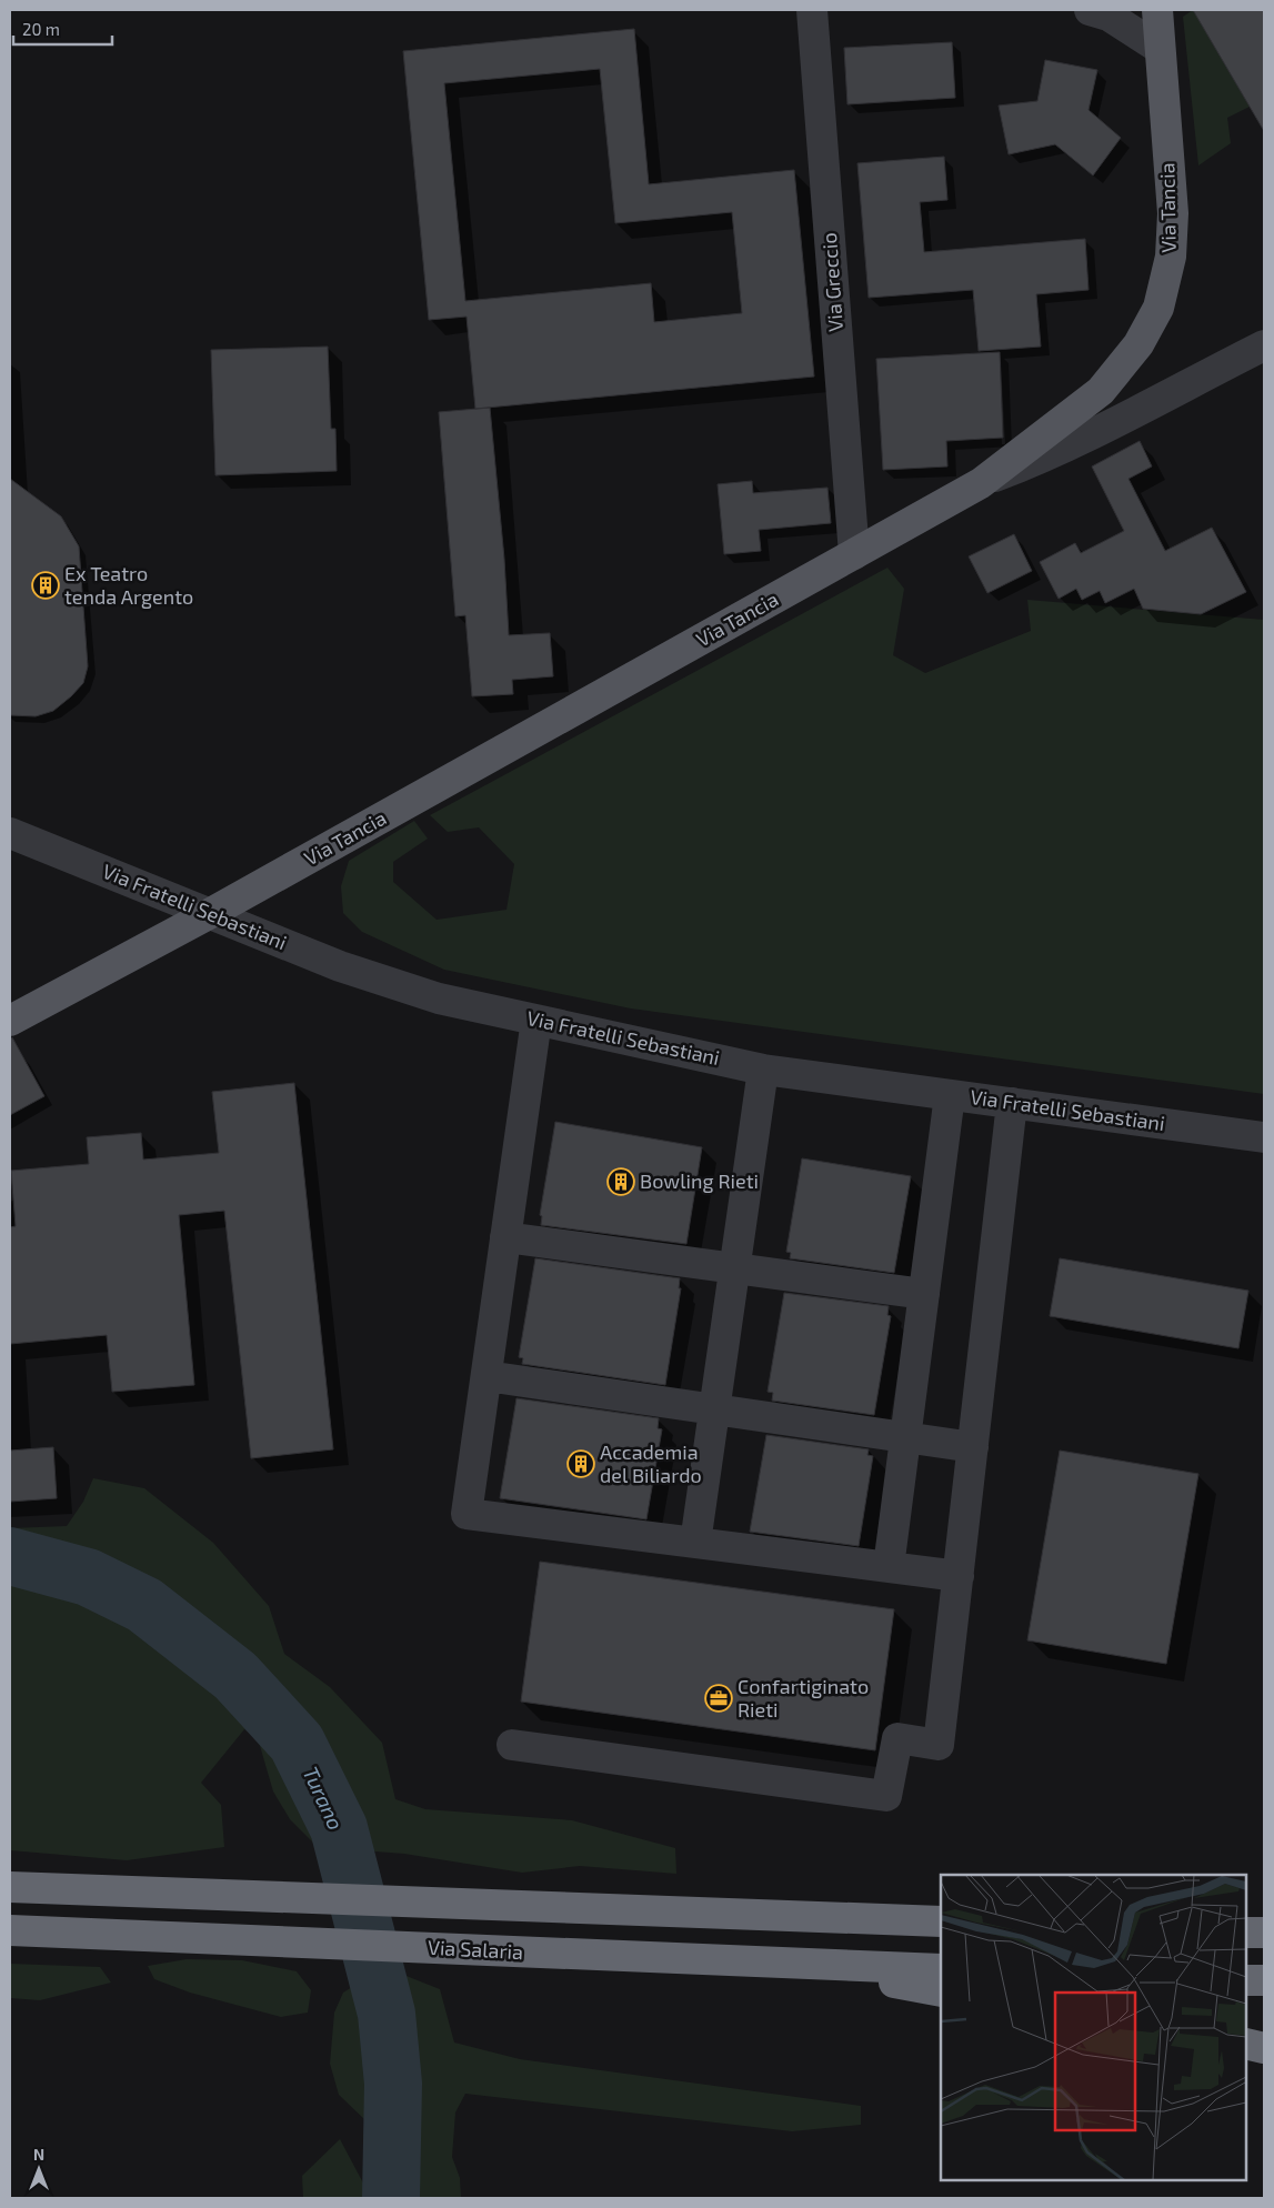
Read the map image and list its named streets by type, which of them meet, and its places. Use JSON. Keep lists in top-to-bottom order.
{
  "streets": {
    "highway": ["Via Salaria"],
    "main road": ["Via Tancia"],
    "street": ["Via Greccio", "Via Fratelli Sebastiani"]
  },
  "crossings": [
    ["Via Tancia", "Via Greccio"],
    ["Via Tancia", "Via Fratelli Sebastiani"]
  ],
  "water": ["Turano"],
  "places": {
    "building": ["Ex Teatro tenda Argento", "Bowling Rieti", "Accademia del Biliardo"],
    "office": ["Confartiginato Rieti"]
  },
  "scale_bar": "20 m",
  "north": "top"
}
